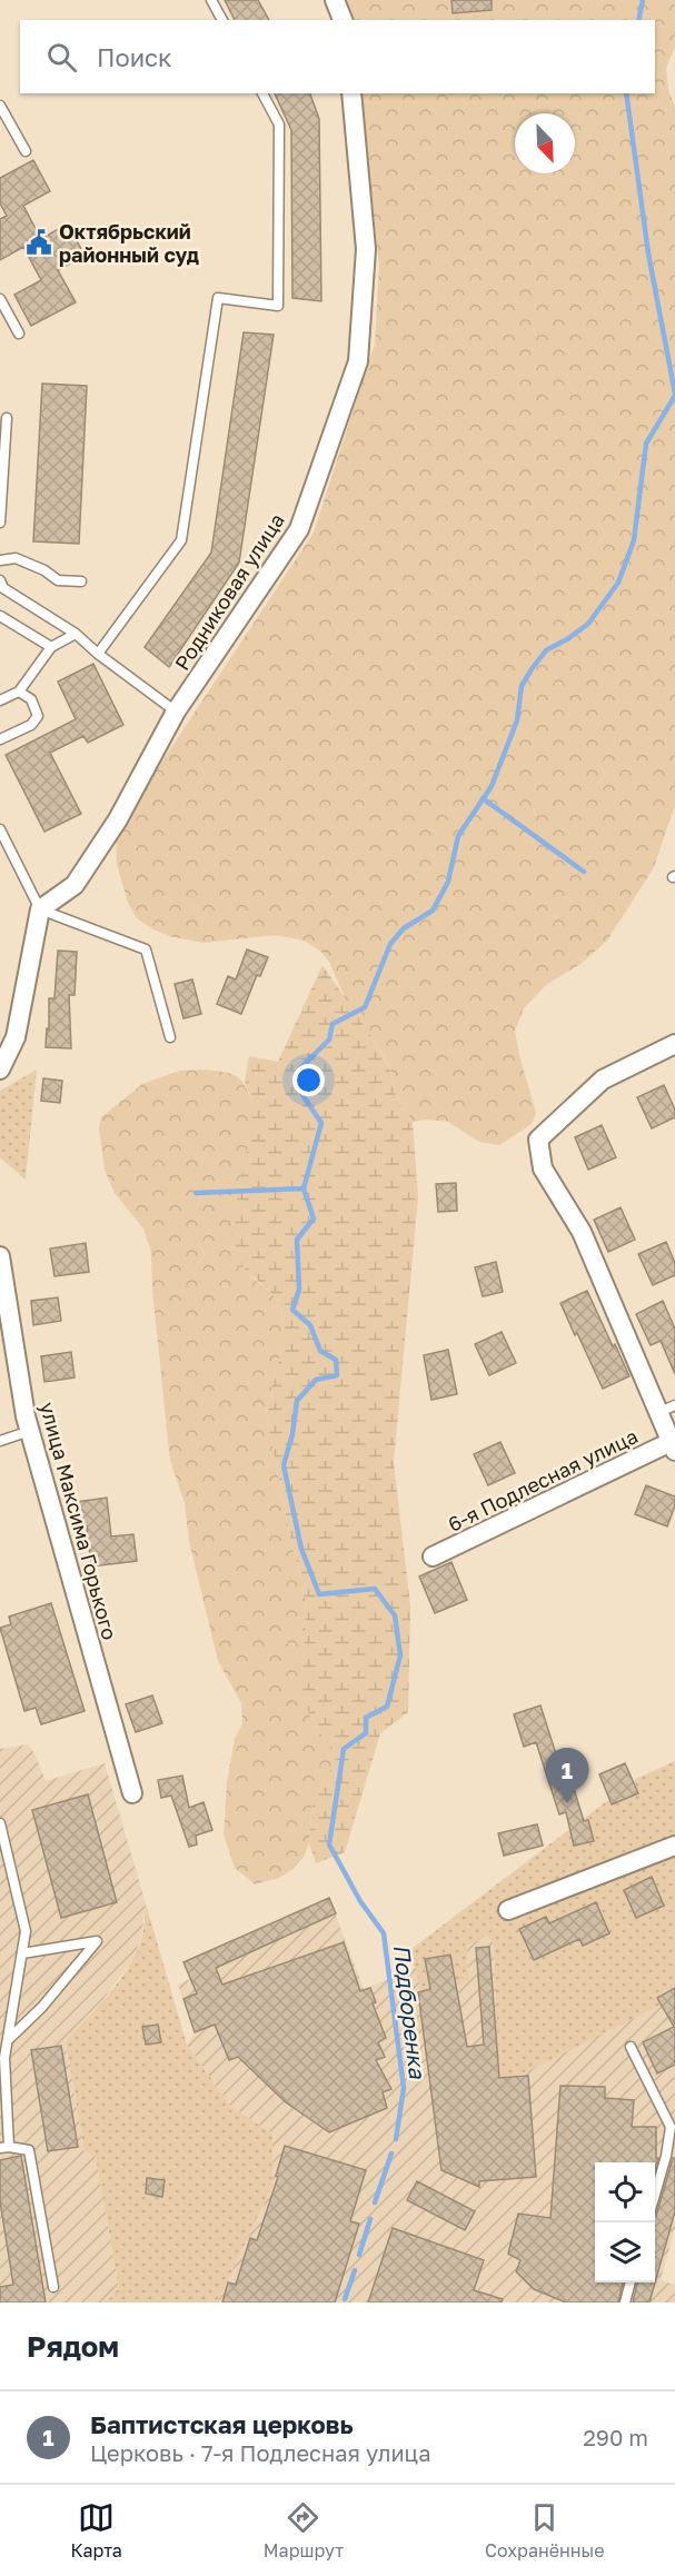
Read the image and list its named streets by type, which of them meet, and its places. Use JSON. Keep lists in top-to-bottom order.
{
  "streets": {
    "street": ["Родниковая улица", "6-я Подлесная улица", "улица Максима Горького"]
  },
  "water": ["Подборенка"],
  "places": {
    "public building": ["Октябрьский районный суд"]
  },
  "north": "bottom right",
  "page": {
    "search": "Поиск",
    "pins": "1",
    "heading": "Рядом",
    "list": [
      {
        "mark": "1",
        "name": "Баптистская церковь",
        "note": "Церковь · 7-я Подлесная улица",
        "value": "290 m"
      }
    ],
    "nav": ["Карта", "Маршрут", "Сохранённые"]
  }
}
